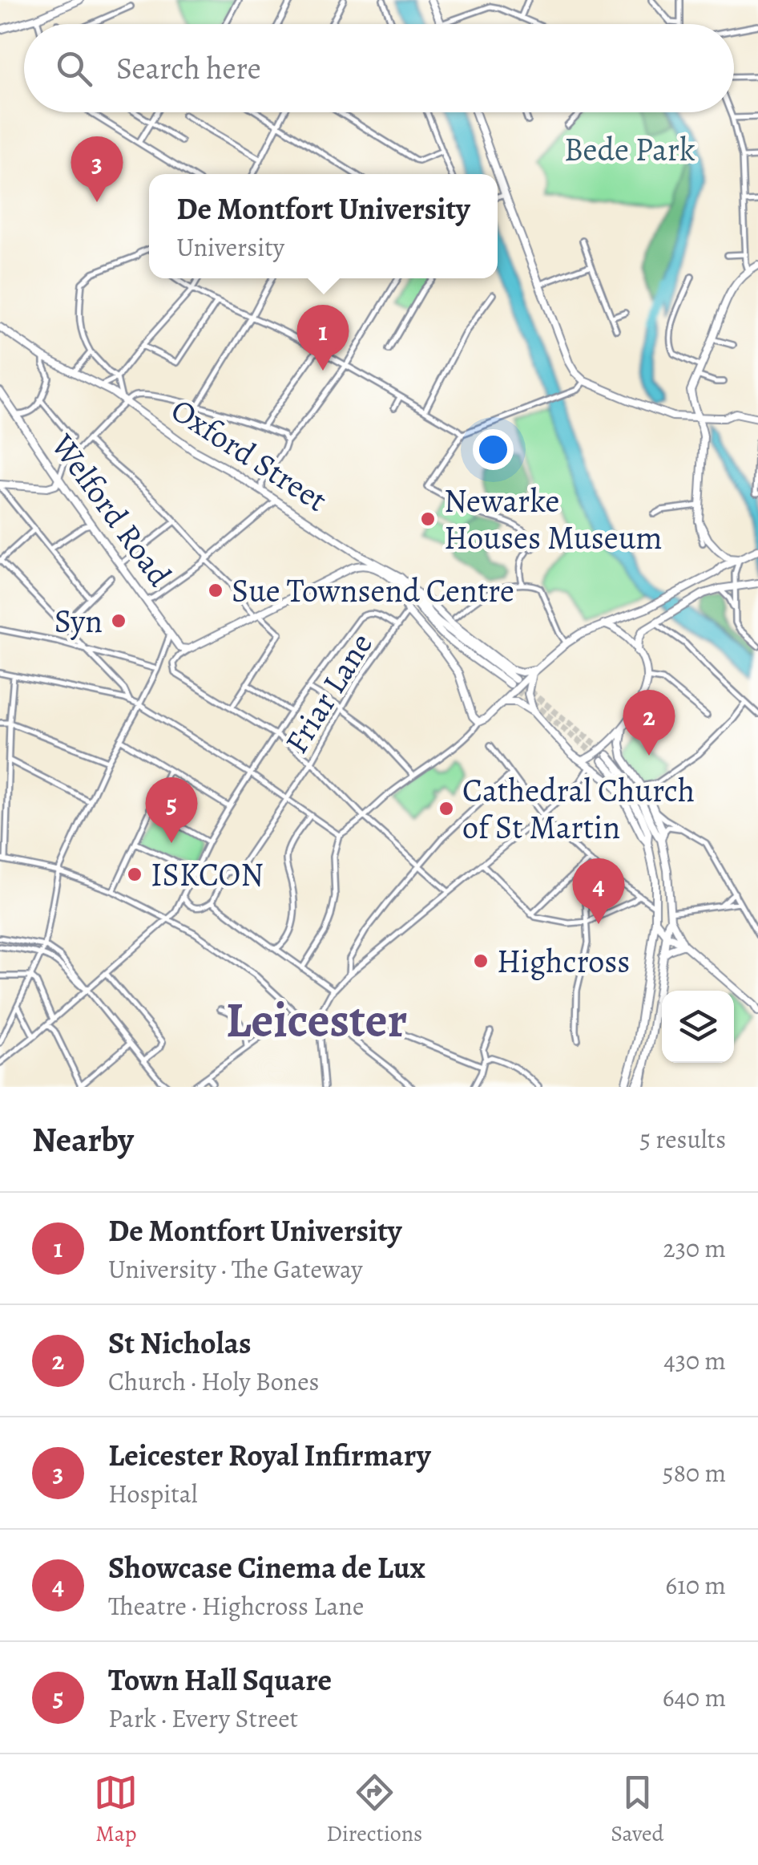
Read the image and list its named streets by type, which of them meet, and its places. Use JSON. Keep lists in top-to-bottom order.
{
  "streets": {
    "main road": ["Oxford Street", "Welford Road"],
    "street": ["Friar Lane"]
  },
  "districts": ["Leicester"],
  "parks": ["Bede Park"],
  "places": [
    "Newarke Houses Museum",
    "Sue Townsend Centre",
    "Syn",
    "Cathedral Church of St Martin",
    "ISKCON",
    "Highcross"
  ],
  "page": {
    "search": "Search here",
    "pins": [
      "3",
      "1",
      "2",
      "5",
      "4"
    ],
    "popup": ["De Montfort University", "University"],
    "heading": ["Nearby", "5 results"],
    "list": [
      {
        "mark": "1",
        "name": "De Montfort University",
        "note": "University · The Gateway",
        "value": "230 m"
      },
      {
        "mark": "2",
        "name": "St Nicholas",
        "note": "Church · Holy Bones",
        "value": "430 m"
      },
      {
        "mark": "3",
        "name": "Leicester Royal Infirmary",
        "note": "Hospital",
        "value": "580 m"
      },
      {
        "mark": "4",
        "name": "Showcase Cinema de Lux",
        "note": "Theatre · Highcross Lane",
        "value": "610 m"
      },
      {
        "mark": "5",
        "name": "Town Hall Square",
        "note": "Park · Every Street",
        "value": "640 m"
      }
    ],
    "nav": ["Map", "Directions", "Saved"]
  }
}
